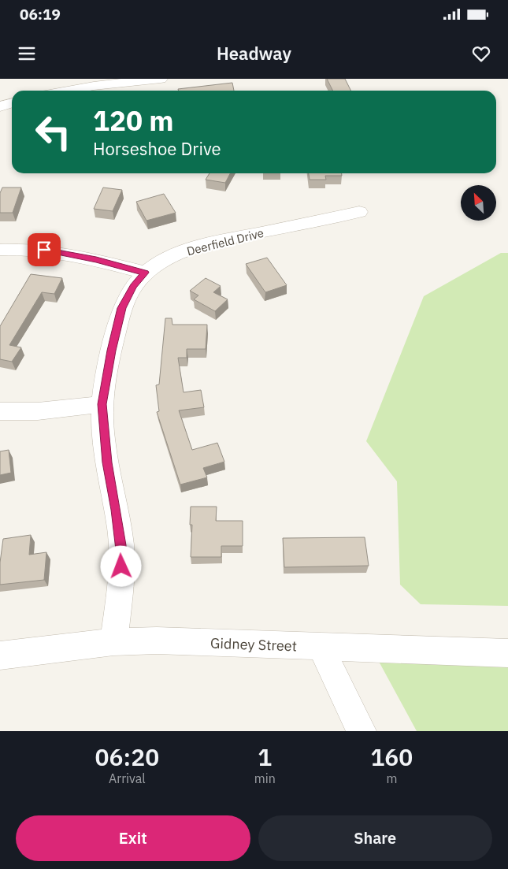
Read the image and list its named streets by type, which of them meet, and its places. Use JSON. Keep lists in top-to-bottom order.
{
  "streets": {
    "street": ["Deerfield Drive", "Gidney Street"]
  },
  "crossings": [
    ["Deerfield Drive", "Gidney Street"]
  ],
  "north": "top left",
  "page": {
    "status": "06:19",
    "header": "Headway",
    "turn": ["120 m", "Horseshoe Drive"],
    "eta": [
      "06:20",
      "Arrival",
      "1",
      "min",
      "160",
      "m"
    ],
    "buttons": ["Exit", "Share"]
  }
}
